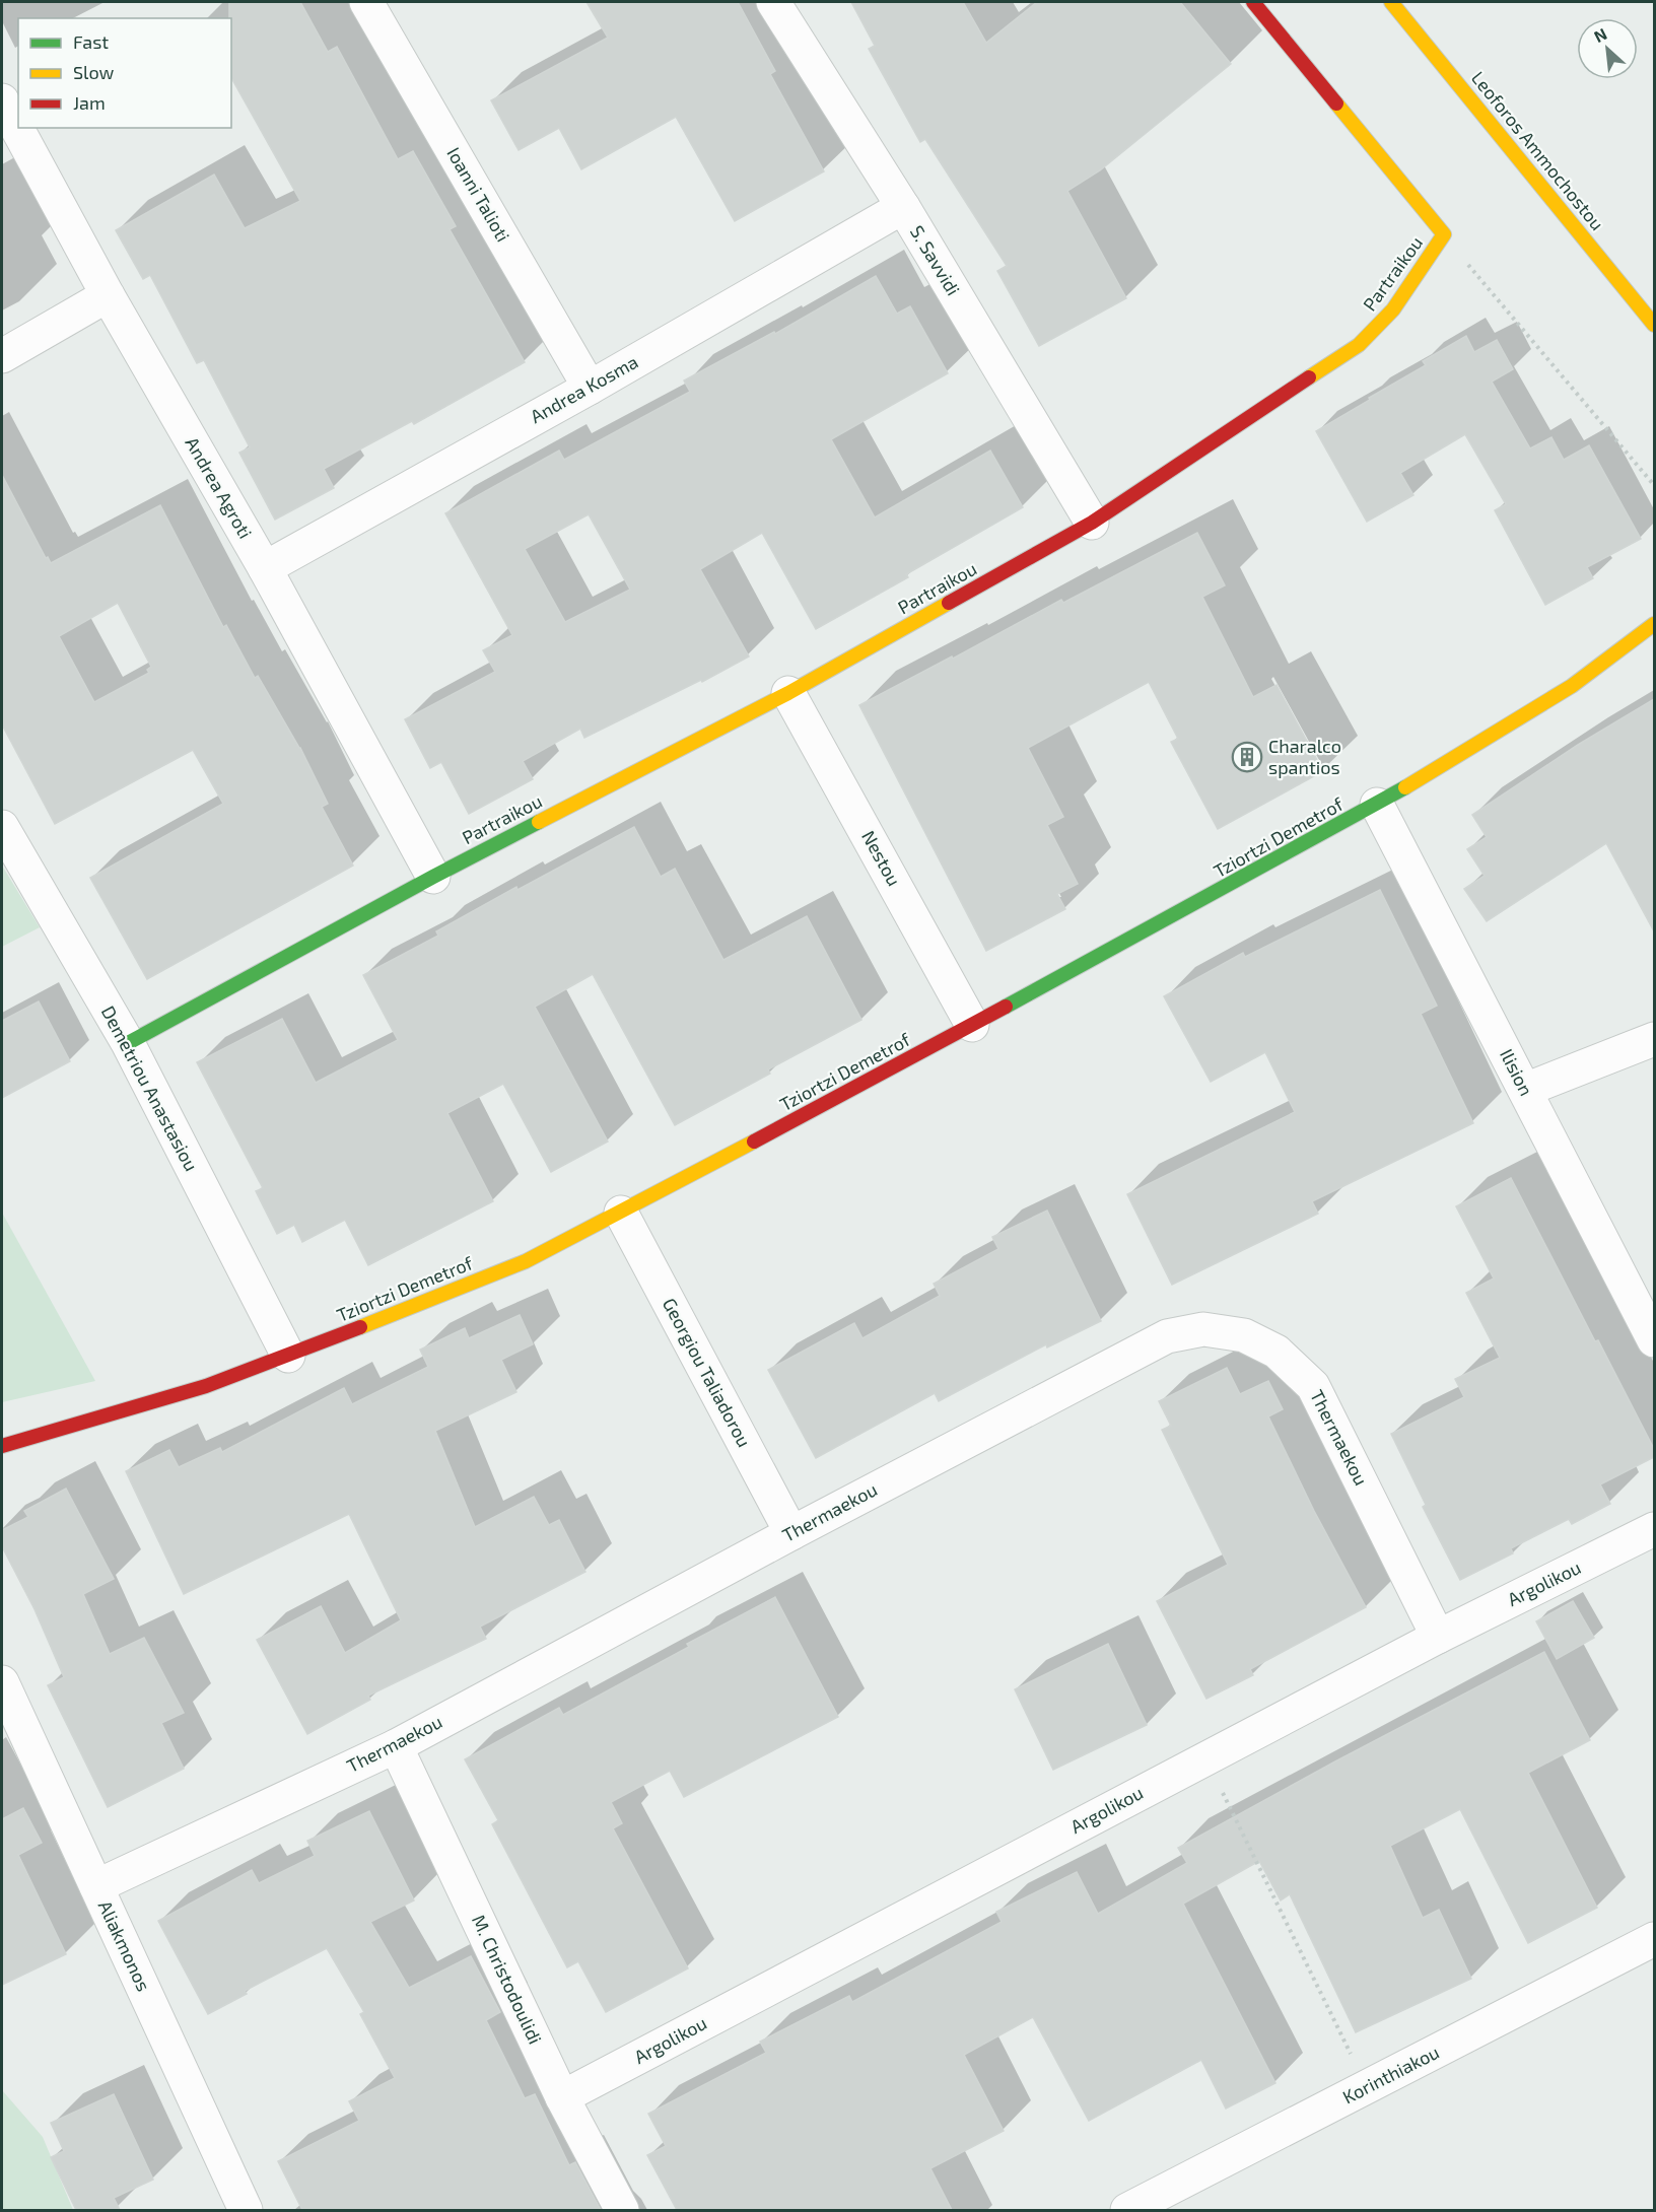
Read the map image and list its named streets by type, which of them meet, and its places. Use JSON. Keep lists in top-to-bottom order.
{
  "streets": {
    "street": [
      "Leoforos Ammochostou",
      "Ioanni Talioti",
      "S. Savvidi",
      "Partraikou",
      "Andrea Kosma",
      "Andrea Agroti",
      "Tziortzi Demetrof",
      "Nestou",
      "Ilision",
      "Demetriou Anastasiou",
      "Georgiou Taliadorou",
      "Thermaekou",
      "Argolikou",
      "Aliakmonos",
      "M. Christodoulidi",
      "Korinthiakou"
    ]
  },
  "crossings": [
    ["Ioanni Talioti", "Andrea Kosma"],
    ["S. Savvidi", "Partraikou"],
    ["S. Savvidi", "Andrea Kosma"],
    ["Partraikou", "Andrea Agroti"],
    ["Partraikou", "Nestou"],
    ["Partraikou", "Demetriou Anastasiou"],
    ["Andrea Kosma", "Andrea Agroti"],
    ["Tziortzi Demetrof", "Nestou"],
    ["Tziortzi Demetrof", "Ilision"],
    ["Tziortzi Demetrof", "Demetriou Anastasiou"],
    ["Tziortzi Demetrof", "Georgiou Taliadorou"],
    ["Georgiou Taliadorou", "Thermaekou"],
    ["Thermaekou", "Argolikou"],
    ["Thermaekou", "Aliakmonos"],
    ["Thermaekou", "M. Christodoulidi"],
    ["Argolikou", "M. Christodoulidi"]
  ],
  "places": {
    "building": ["Charalco spantios"]
  },
  "legend": ["Fast", "Slow", "Jam"],
  "north": "top left"
}
